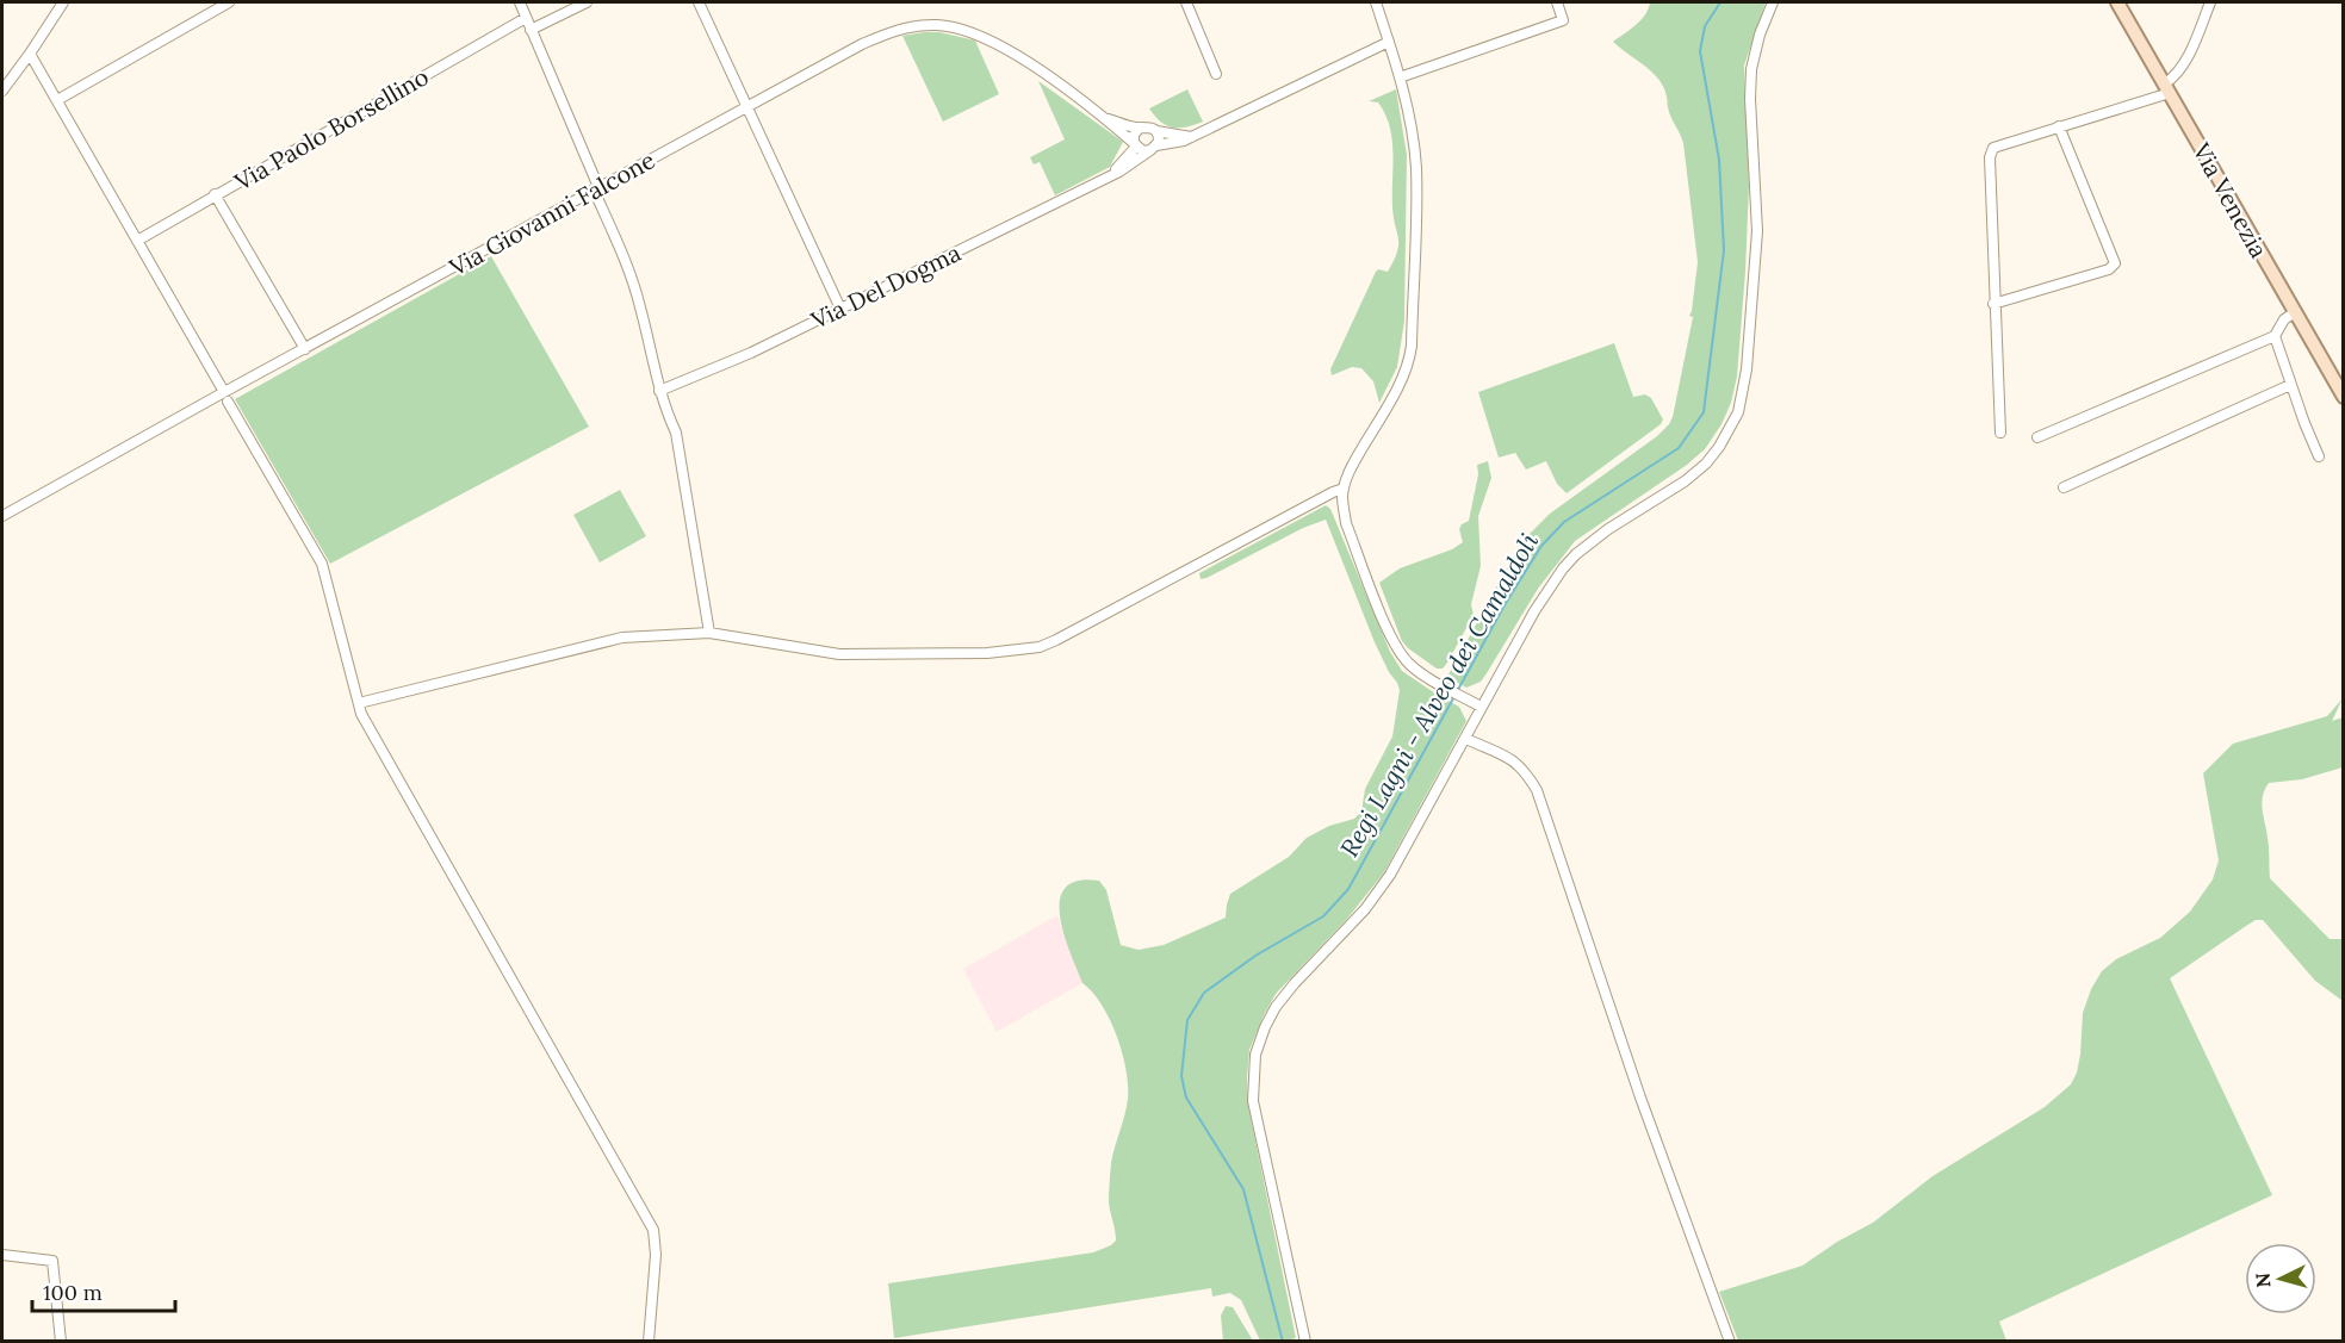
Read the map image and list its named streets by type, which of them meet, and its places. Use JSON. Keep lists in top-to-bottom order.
{
  "streets": {
    "main road": ["Via Venezia"],
    "street": ["Via Paolo Borsellino", "Via Giovanni Falcone", "Via Del Dogma"]
  },
  "crossings": [
    ["Via Giovanni Falcone", "Via Del Dogma"]
  ],
  "water": ["Regi Lagni - Alveo dei Camaldoli"],
  "scale_bar": "100 m",
  "north": "left"
}
